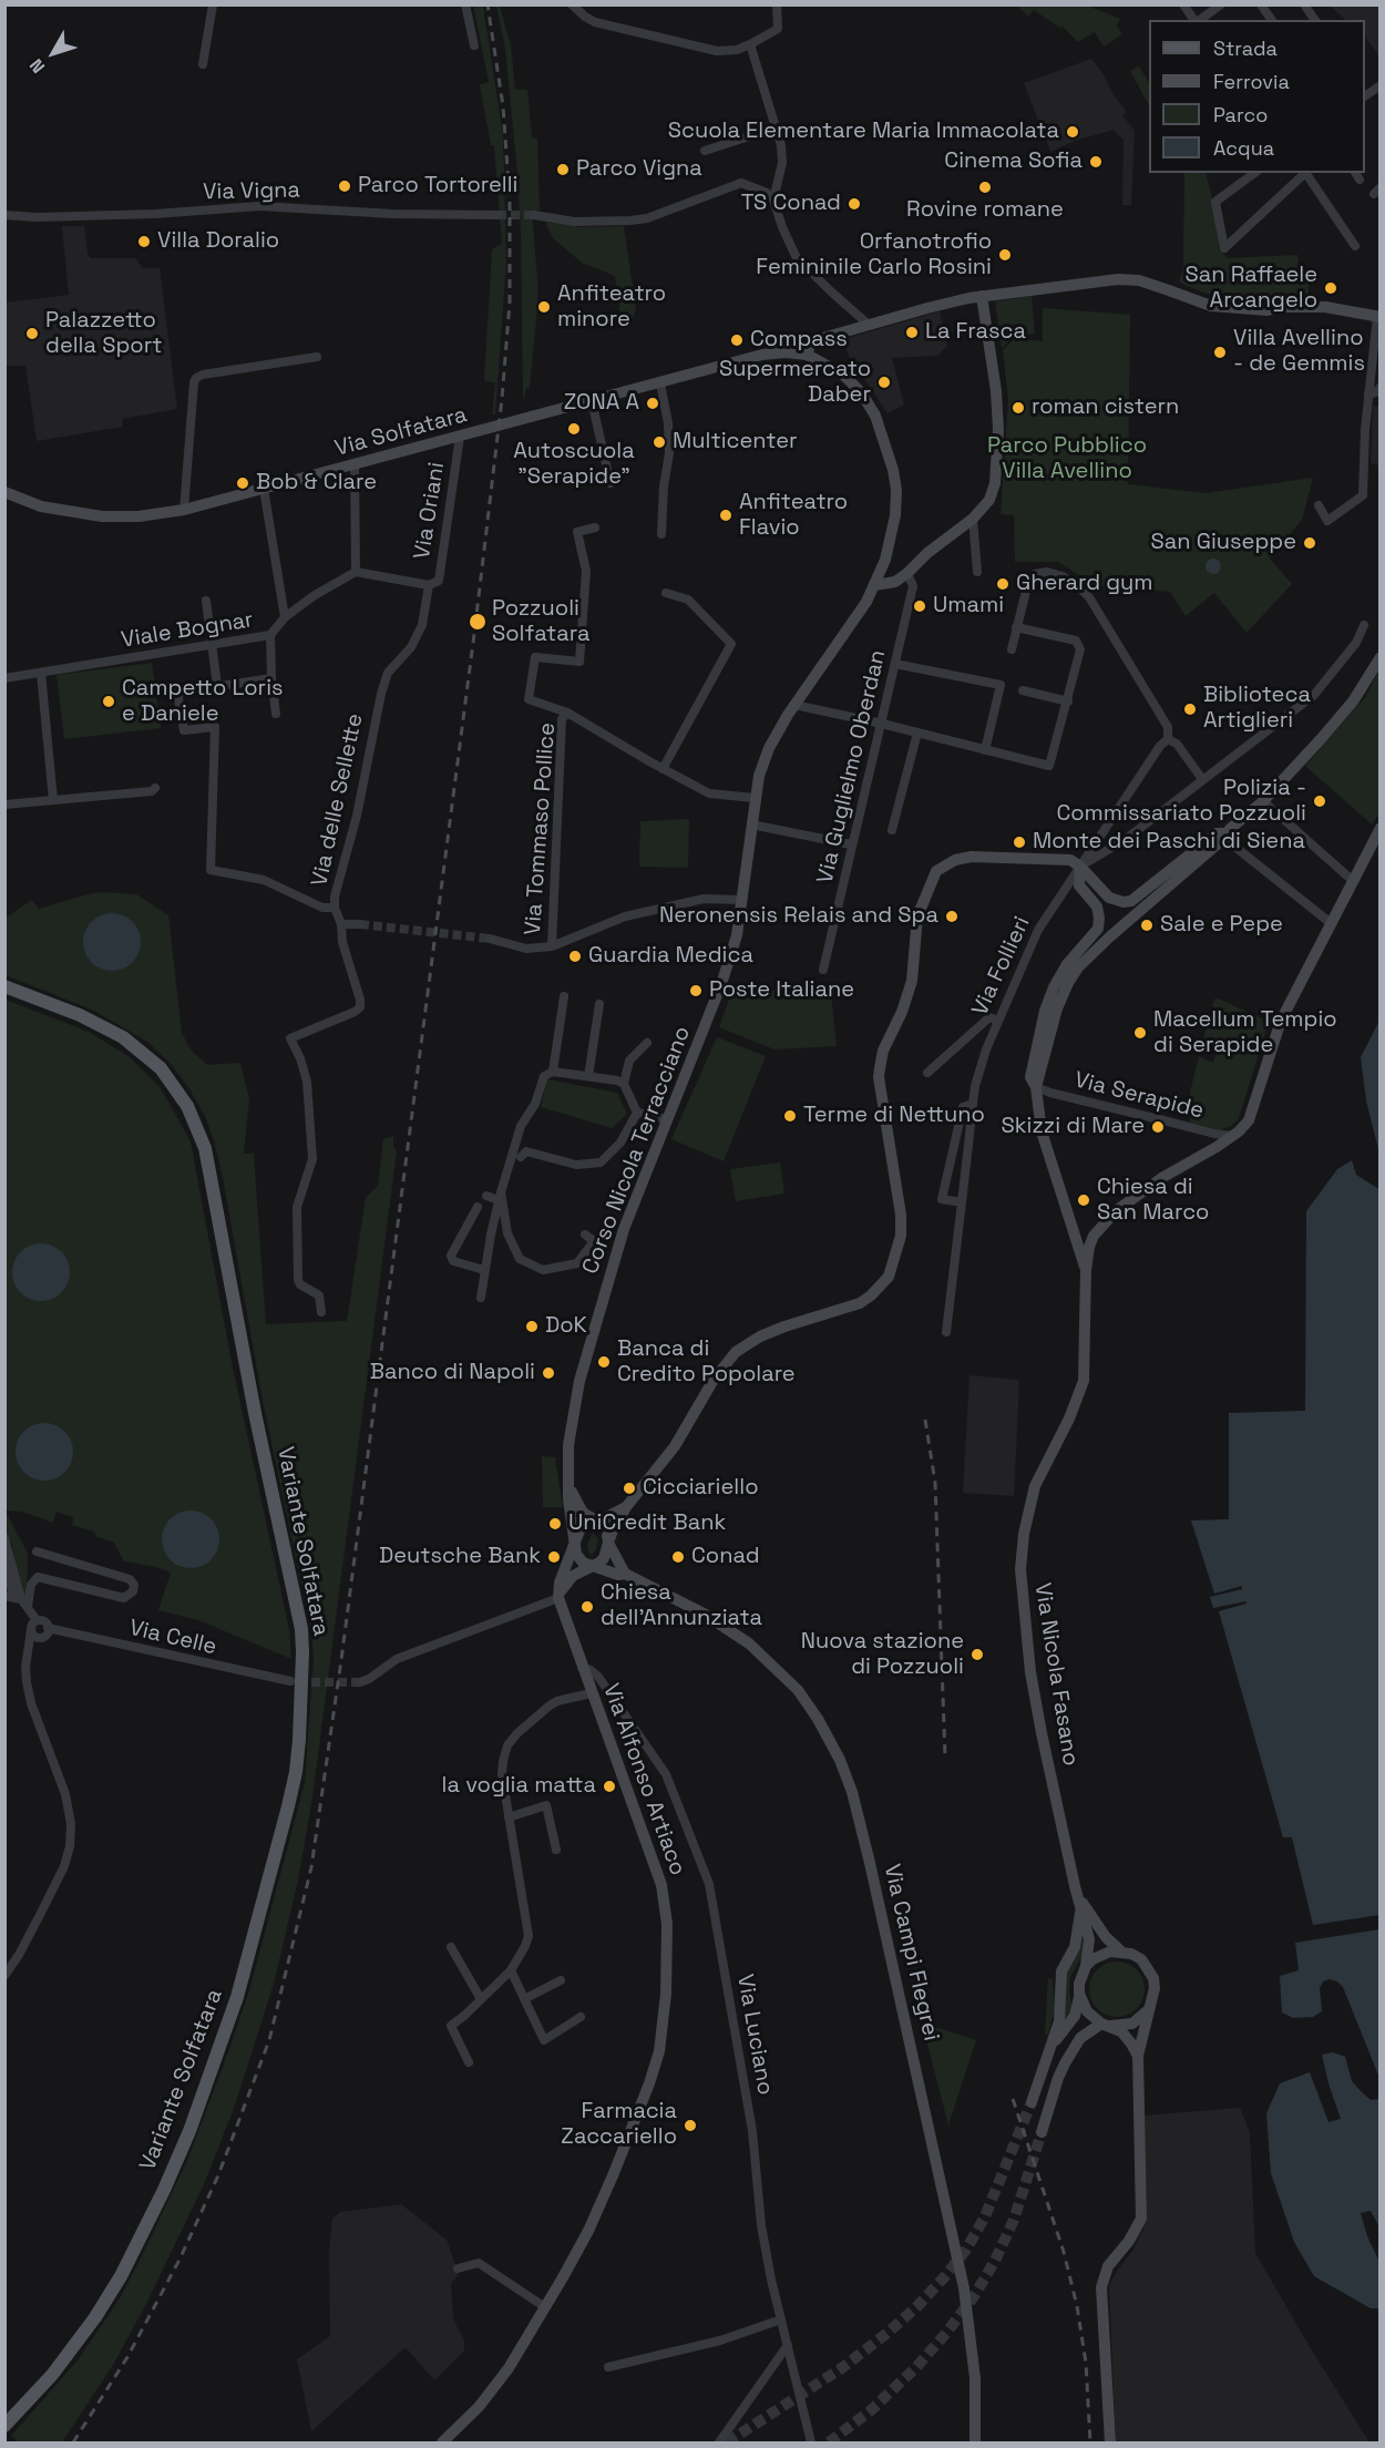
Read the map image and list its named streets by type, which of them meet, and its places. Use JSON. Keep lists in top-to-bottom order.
{
  "streets": {
    "main road": ["Variante Solfatara"],
    "street": [
      "Via Vigna",
      "Via Solfatara",
      "Via Oriani",
      "Viale Bognar",
      "Via Guglielmo Oberdan",
      "Via delle Sellette",
      "Via Tommaso Pollice",
      "Via Follieri",
      "Via Serapide",
      "Corso Nicola Terracciano",
      "Via Celle",
      "Via Nicola Fasano",
      "Via Alfonso Artiaco",
      "Via Campi Flegrei",
      "Via Luciano"
    ]
  },
  "crossings": [
    ["Via Solfatara", "Via Oriani"],
    ["Via Solfatara", "Corso Nicola Terracciano"],
    ["Via Oriani", "Via delle Sellette"],
    ["Corso Nicola Terracciano", "Via Campi Flegrei"],
    ["Via Alfonso Artiaco", "Via Luciano"]
  ],
  "parks": ["Parco Pubblico Villa Avellino"],
  "places": [
    "Scuola Elementare Maria Immacolata",
    "Cinema Sofia",
    "Parco Vigna",
    "Parco Tortorelli",
    "Rovine romane",
    "TS Conad",
    "Villa Doralio",
    "Orfanotrofio Femininile Carlo Rosini",
    "San Raffaele Arcangelo",
    "Anfiteatro minore",
    "La Frasca",
    "Palazzetto della Sport",
    "Compass",
    "Villa Avellino - de Gemmis",
    "Supermercato Daber",
    "ZONA A",
    "roman cistern",
    "Autoscuola \"Serapide\"",
    "Multicenter",
    "Bob & Clare",
    "Anfiteatro Flavio",
    "San Giuseppe",
    "Gherard gym",
    "Umami",
    "Pozzuoli Solfatara",
    "Campetto Loris e Daniele",
    "Biblioteca Artiglieri",
    "Polizia - Commissariato Pozzuoli",
    "Monte dei Paschi di Siena",
    "Neronensis Relais and Spa",
    "Sale e Pepe",
    "Guardia Medica",
    "Poste Italiane",
    "Macellum Tempio di Serapide",
    "Terme di Nettuno",
    "Skizzi di Mare",
    "Chiesa di San Marco",
    "DoK",
    "Banca di Credito Popolare",
    "Banco di Napoli",
    "Cicciariello",
    "UniCredit Bank",
    "Deutsche Bank",
    "Conad",
    "Chiesa dell'Annunziata",
    "Nuova stazione di Pozzuoli",
    "la voglia matta",
    "Farmacia Zaccariello"
  ],
  "legend": [
    "Strada",
    "Ferrovia",
    "Parco",
    "Acqua"
  ],
  "north": "bottom left"
}
